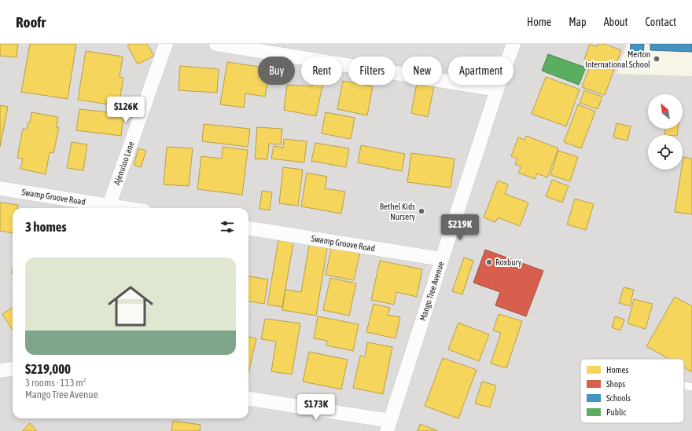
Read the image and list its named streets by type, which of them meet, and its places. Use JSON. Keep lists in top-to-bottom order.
{
  "streets": {
    "street": ["Ajenuloo Lane", "Swamp Groove Road", "Mango Tree Avenue"]
  },
  "crossings": [
    ["Ajenuloo Lane", "Swamp Groove Road"],
    ["Swamp Groove Road", "Mango Tree Avenue"]
  ],
  "places": ["Merton International School", "Bethel Kids Nursery", "Roxbury"],
  "legend": [
    "Homes",
    "Shops",
    "Schools",
    "Public"
  ],
  "north": "top left",
  "page": {
    "header": "Roofr",
    "nav": [
      "Home",
      "Map",
      "About",
      "Contact"
    ],
    "chip": [
      "Buy",
      "Rent",
      "Filters",
      "New",
      "Apartment"
    ],
    "price": ["$126K", "$219K", "$173K"],
    "heading": "3 homes",
    "list": [
      {
        "name": "$219,000",
        "note": "3 rooms · 113 m² · Mango Tree Avenue"
      }
    ]
  }
}
